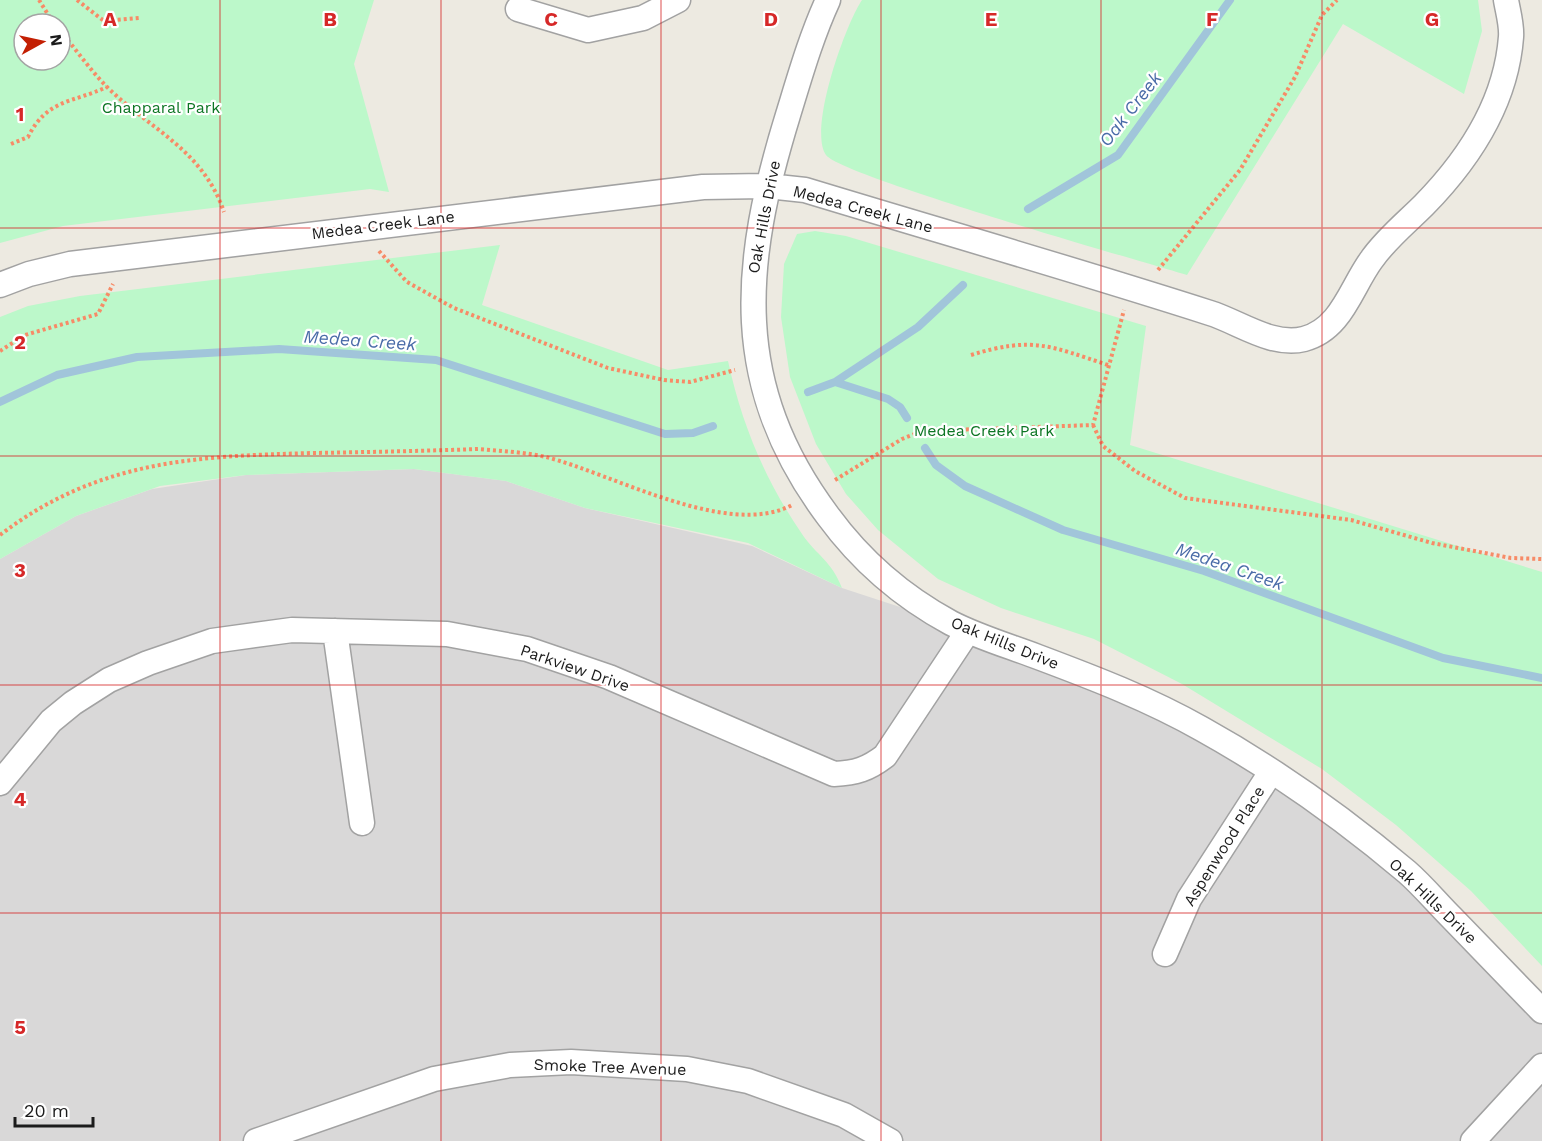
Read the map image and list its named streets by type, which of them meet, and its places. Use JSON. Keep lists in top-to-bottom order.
{
  "streets": {
    "street": [
      "Medea Creek Lane",
      "Oak Hills Drive",
      "Parkview Drive",
      "Aspenwood Place",
      "Smoke Tree Avenue"
    ]
  },
  "crossings": [
    ["Medea Creek Lane", "Oak Hills Drive"],
    ["Oak Hills Drive", "Parkview Drive"],
    ["Oak Hills Drive", "Aspenwood Place"]
  ],
  "water": ["Oak Creek", "Medea Creek"],
  "parks": ["Chapparal Park", "Medea Creek Park"],
  "scale_bar": "20 m",
  "north": "right",
  "grid": {
    "columns": [
      "A",
      "B",
      "C",
      "D",
      "E",
      "F",
      "G"
    ],
    "rows": [
      "1",
      "2",
      "3",
      "4",
      "5"
    ]
  }
}
